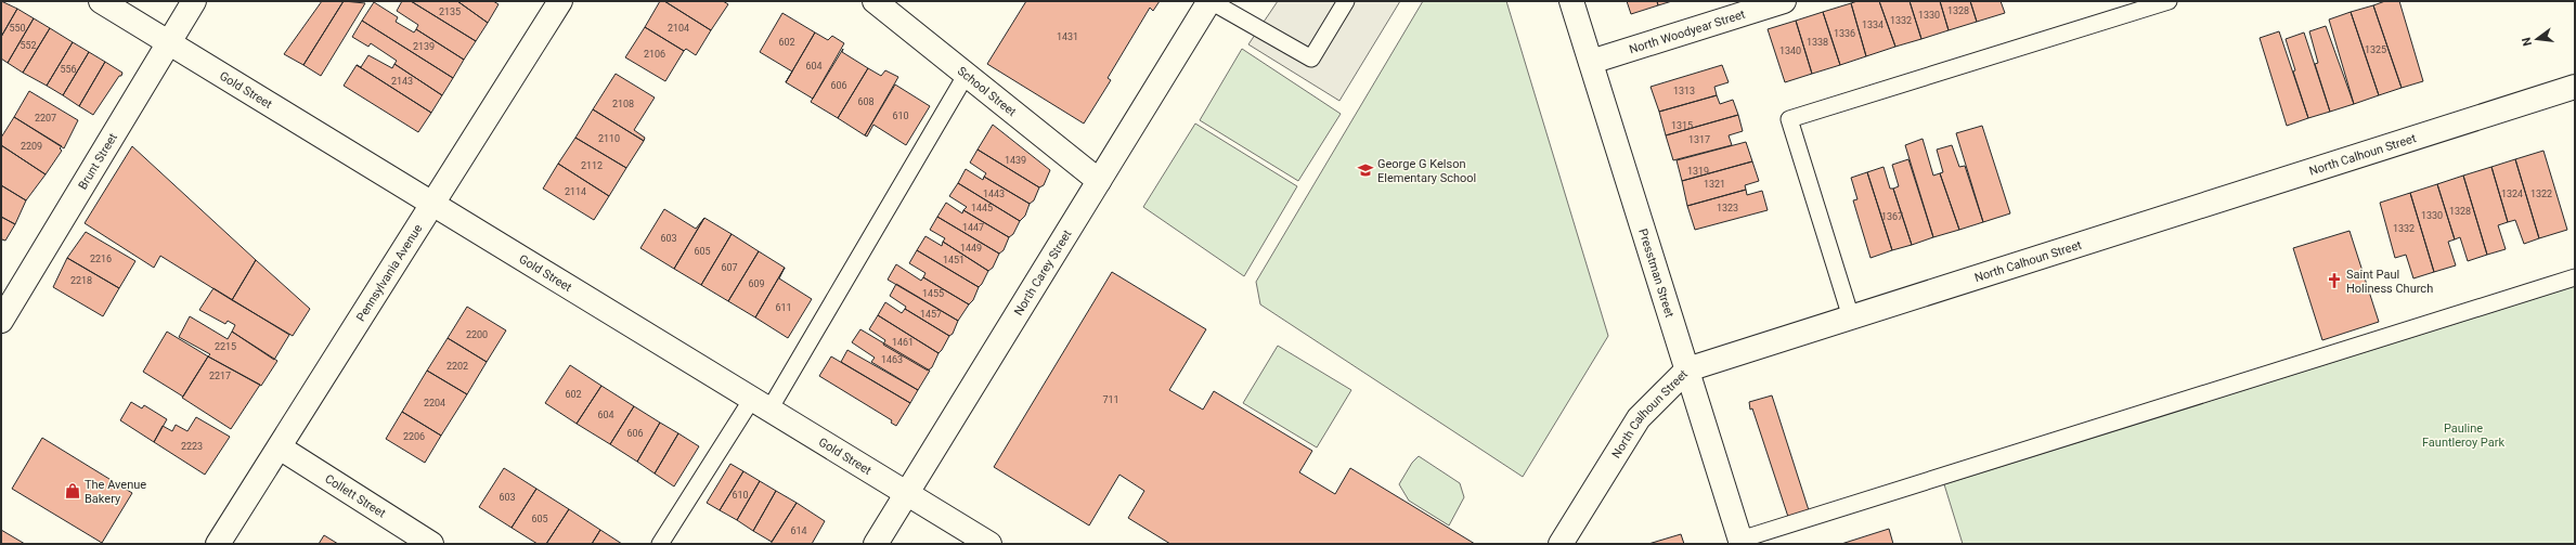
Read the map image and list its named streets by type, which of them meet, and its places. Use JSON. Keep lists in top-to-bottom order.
{
  "streets": {
    "street": [
      "North Woodyear Street",
      "Gold Street",
      "School Street",
      "North Calhoun Street",
      "Brunt Street",
      "Pennsylvania Avenue",
      "North Carey Street",
      "Presstman Street",
      "Collett Street"
    ]
  },
  "crossings": [
    ["North Woodyear Street", "Presstman Street"],
    ["Gold Street", "Brunt Street"],
    ["Gold Street", "Pennsylvania Avenue"],
    ["Gold Street", "North Carey Street"],
    ["School Street", "North Carey Street"],
    ["North Calhoun Street", "Presstman Street"],
    ["Pennsylvania Avenue", "Collett Street"]
  ],
  "parks": ["Pauline Fauntleroy Park"],
  "places": {
    "school or university": ["George G Kelson Elementary School"],
    "church": ["Saint Paul Holiness Church"],
    "shop": ["The Avenue Bakery"]
  },
  "house_numbers": [
    "1328",
    "2135",
    "1330",
    "1332",
    "1334",
    "550",
    "2104",
    "1336",
    "1431",
    "602",
    "1338",
    "552",
    "2139",
    "1325",
    "1340",
    "2106",
    "604",
    "556",
    "2143",
    "606",
    "1313",
    "608",
    "2108",
    "610",
    "2207",
    "1315",
    "2110",
    "1317",
    "2209",
    "1439",
    "2112",
    "1319",
    "1321",
    "2114",
    "1443",
    "1324",
    "1322",
    "1445",
    "1323",
    "1328",
    "1330",
    "1367",
    "1447",
    "1332",
    "603",
    "1449",
    "605",
    "2216",
    "1451",
    "607",
    "2218",
    "609",
    "1455",
    "611",
    "1457",
    "2200",
    "1461",
    "2215",
    "1463",
    "2202",
    "2217",
    "602",
    "711",
    "2204",
    "604",
    "606",
    "2206",
    "2223",
    "610",
    "603",
    "605",
    "614"
  ],
  "north": "left"
}
